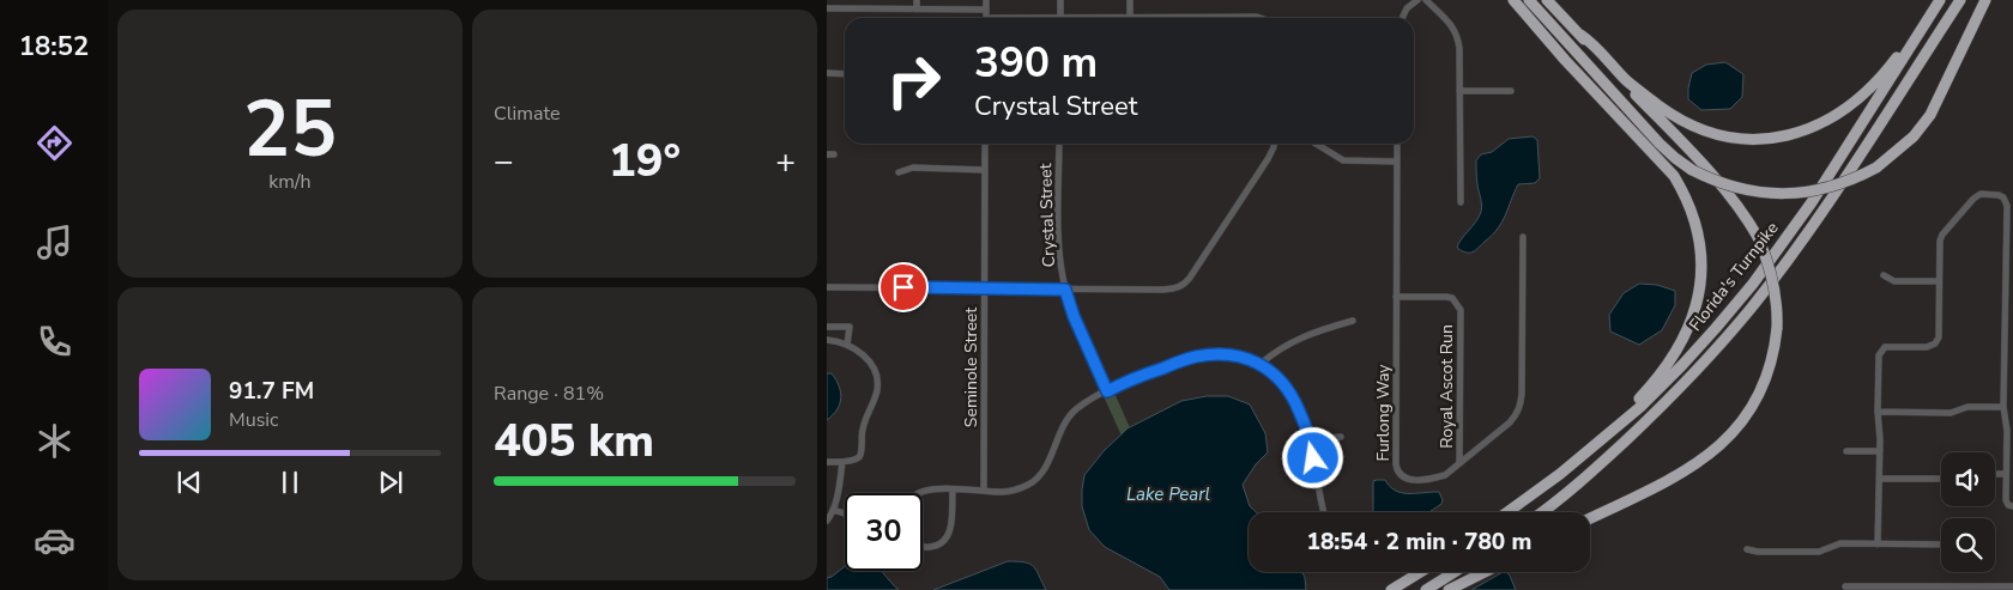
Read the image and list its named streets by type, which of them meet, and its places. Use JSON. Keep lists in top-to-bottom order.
{
  "streets": {
    "highway": ["Florida's Turnpike"],
    "street": [
      "Crystal Street",
      "Seminole Street",
      "Royal Ascot Run",
      "Furlong Way"
    ]
  },
  "crossings": [
    ["Royal Ascot Run", "Furlong Way"]
  ],
  "water": ["Lake Pearl"],
  "page": {
    "tabs": "18:52",
    "tile": [
      ["25", "km/h"],
      "Climate",
      ["Range · 81%", "405 km"]
    ],
    "turn": ["390 m", "Crystal Street"],
    "heat": ["−", "19°", "+"],
    "song": ["91.7 FM", "Music"],
    "limit": "30",
    "trip": "18:54 · 2 min · 780 m"
  }
}
